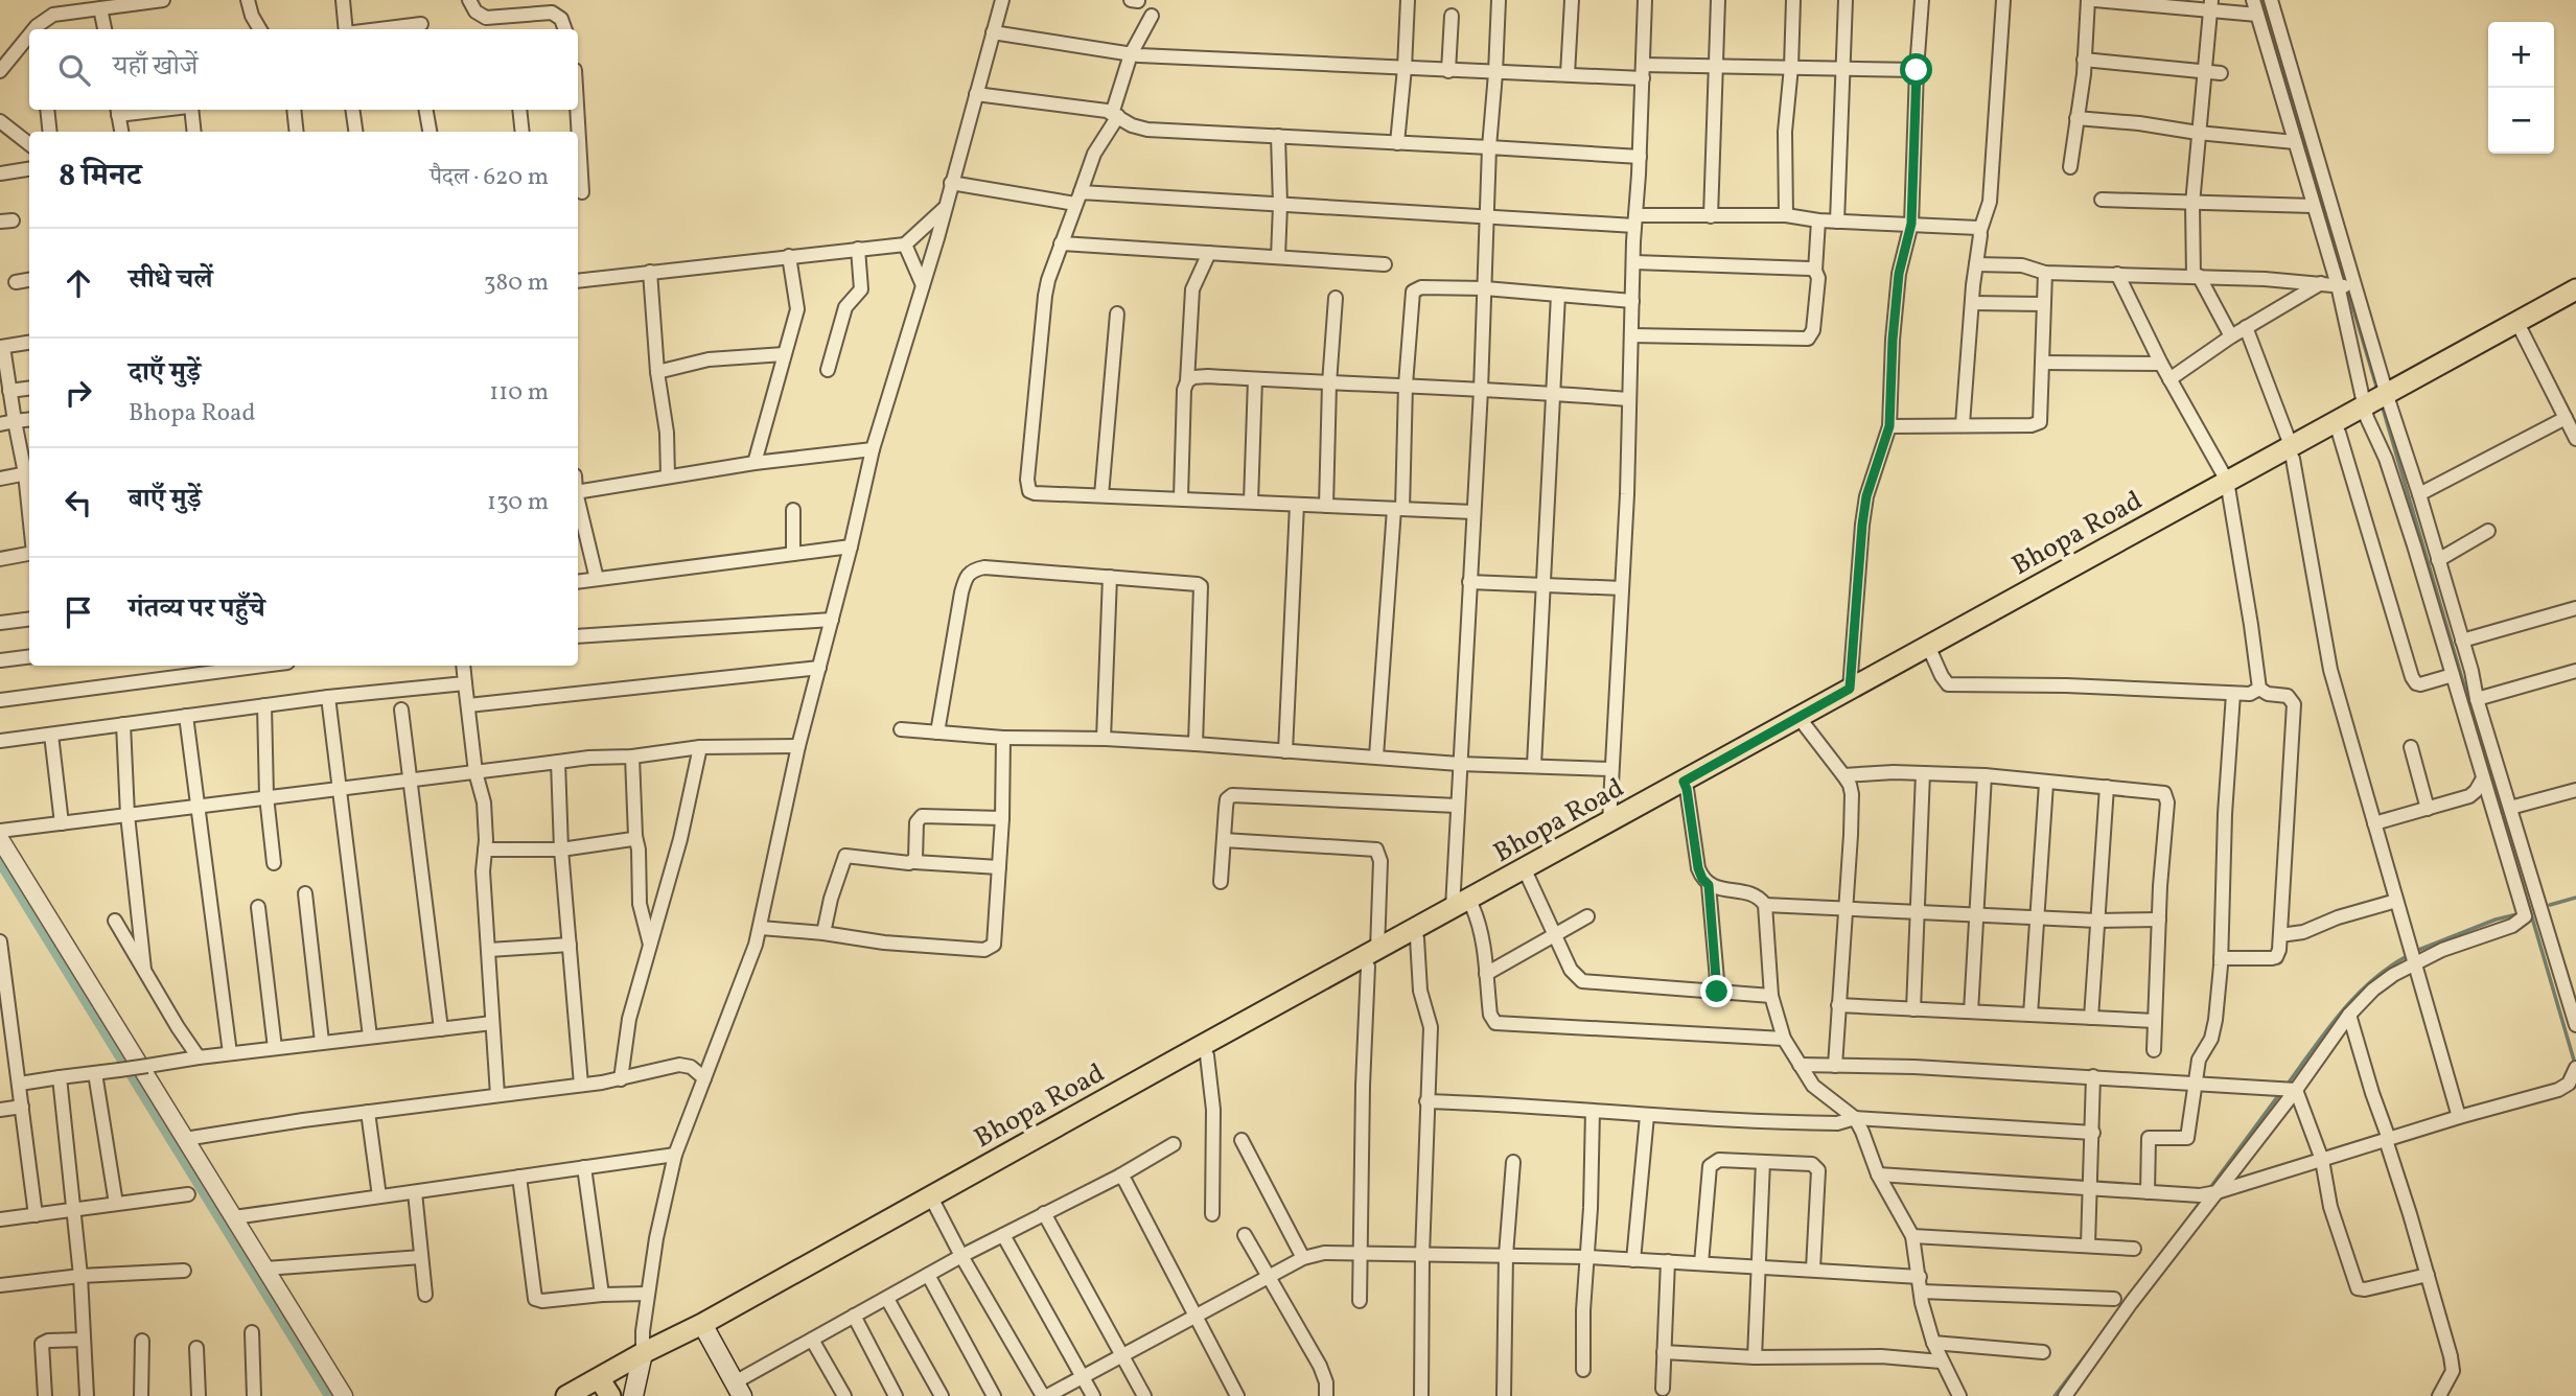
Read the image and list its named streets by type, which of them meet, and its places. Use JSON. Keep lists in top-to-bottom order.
{
  "streets": {
    "main road": ["Bhopa Road"]
  },
  "page": {
    "map_buttons": ["+", "−"],
    "search": "यहाँ खोजें",
    "heading": ["8 मिनट", "पैदल · 620 m"],
    "list": [
      ["सीधे चलें", "380 m"],
      ["दाएँ मुड़ें", "Bhopa Road", "110 m"],
      ["बाएँ मुड़ें", "130 m"],
      "गंतव्य पर पहुँचे"
    ]
  }
}
